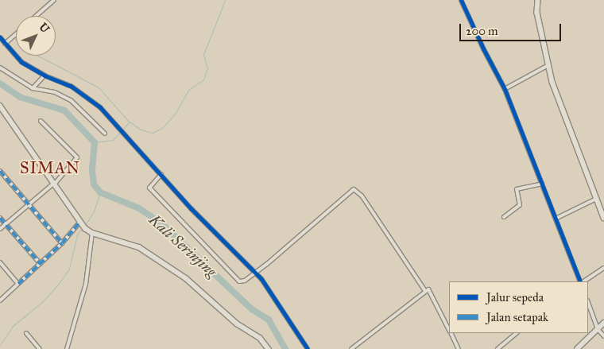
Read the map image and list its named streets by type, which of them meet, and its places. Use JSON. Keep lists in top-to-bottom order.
{
  "districts": ["SIMAN"],
  "water": ["Kali Serinjing"],
  "legend": ["Jalur sepeda", "Jalan setapak"],
  "scale_bar": "200 m",
  "north": "top right"
}
